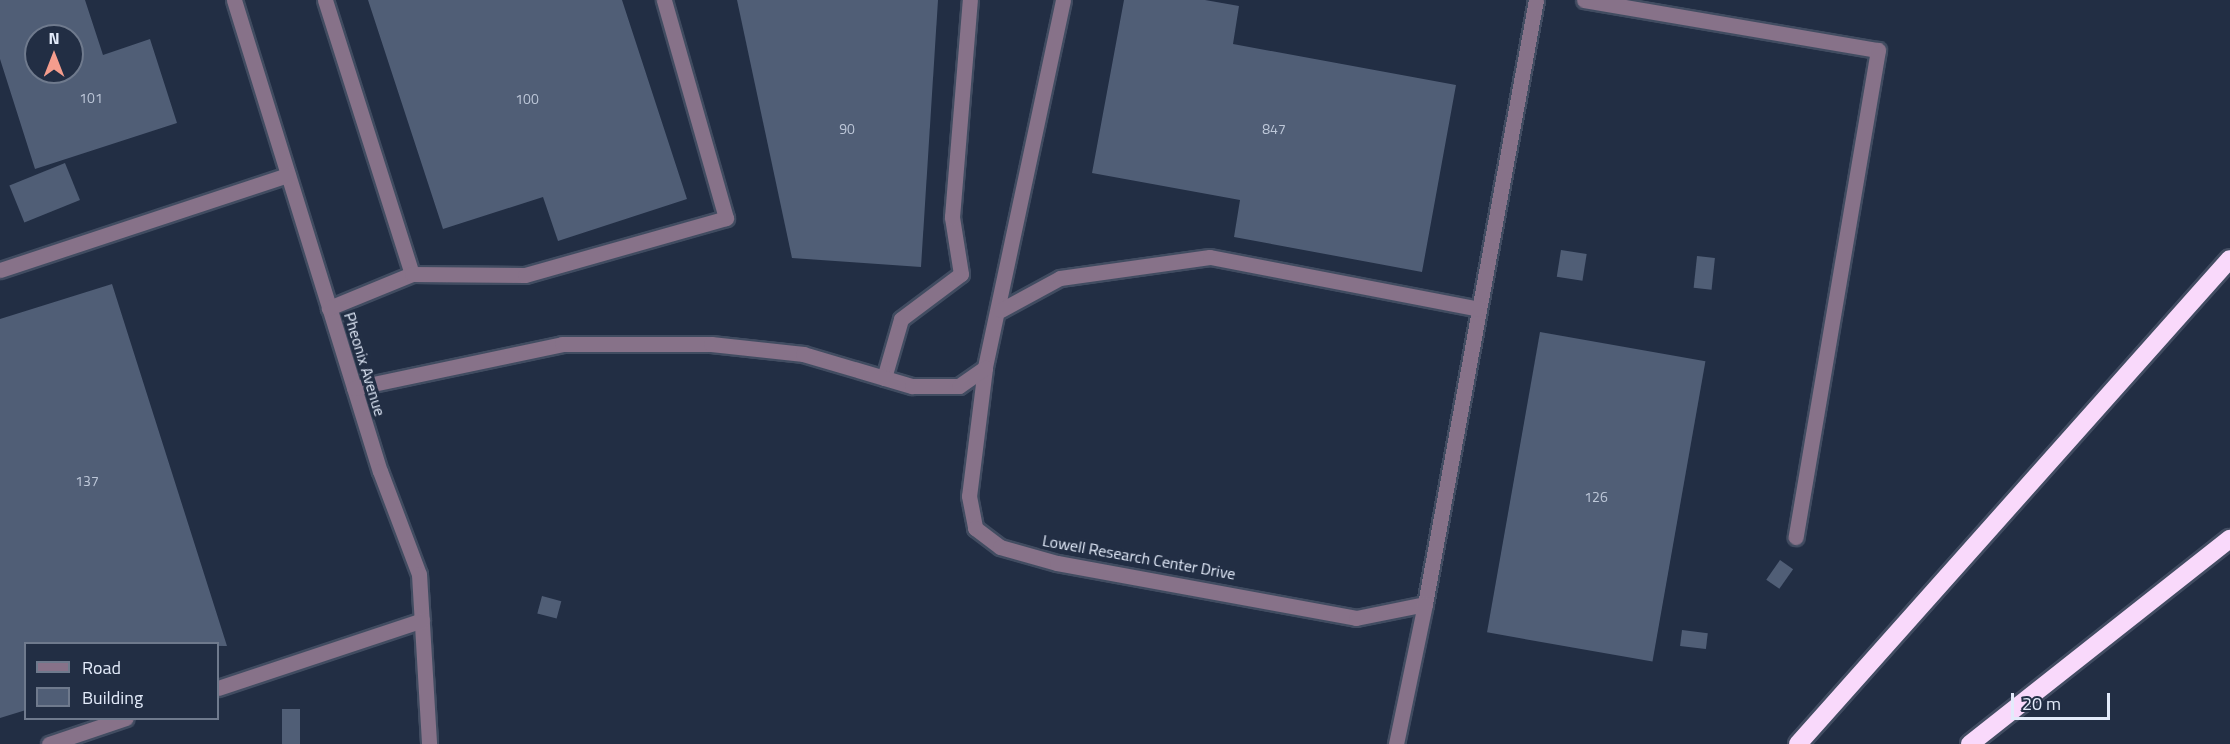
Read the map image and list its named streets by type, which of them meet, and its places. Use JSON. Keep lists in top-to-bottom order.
{
  "streets": {
    "street": ["Pheonix Avenue", "Lowell Research Center Drive"]
  },
  "house_numbers": [
    "101",
    "100",
    "90",
    "847",
    "137",
    "126"
  ],
  "legend": ["Road", "Building"],
  "scale_bar": "20 m",
  "north": "top"
}
